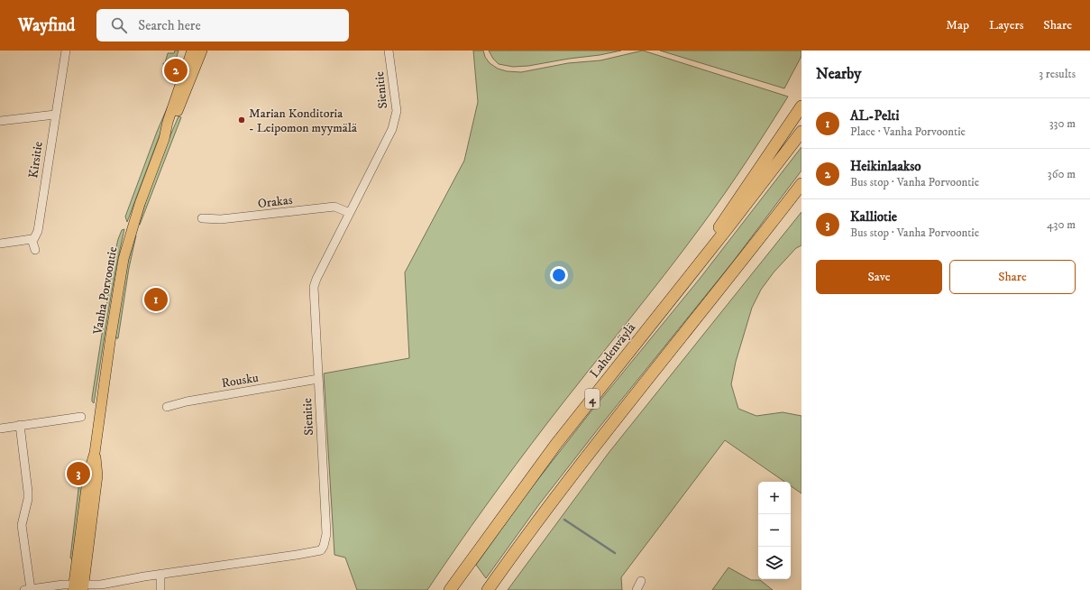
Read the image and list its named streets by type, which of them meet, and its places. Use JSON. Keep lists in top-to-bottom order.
{
  "streets": {
    "highway": ["Lahdenväylä", "4"],
    "main road": ["Vanha Porvoontie"],
    "street": [
      "Sienitie",
      "Kirsitie",
      "Orakas",
      "Rousku"
    ]
  },
  "crossings": [
    ["Sienitie", "Orakas"],
    ["Sienitie", "Vanha Porvoontie"],
    ["Sienitie", "Rousku"]
  ],
  "places": ["Marian Konditoria - Leipomon myymälä"],
  "page": {
    "header": "Wayfind",
    "search": "Search here",
    "nav": ["Map", "Layers", "Share"],
    "heading": ["Nearby", "3 results"],
    "pins": ["2", "1", "3"],
    "list": [
      {
        "mark": "1",
        "name": "AL-Pelti",
        "note": "Place · Vanha Porvoontie",
        "value": "330 m"
      },
      {
        "mark": "2",
        "name": "Heikinlaakso",
        "note": "Bus stop · Vanha Porvoontie",
        "value": "360 m"
      },
      {
        "mark": "3",
        "name": "Kalliotie",
        "note": "Bus stop · Vanha Porvoontie",
        "value": "430 m"
      }
    ],
    "buttons": ["Save", "Share"],
    "map_buttons": ["+", "−"]
  }
}
